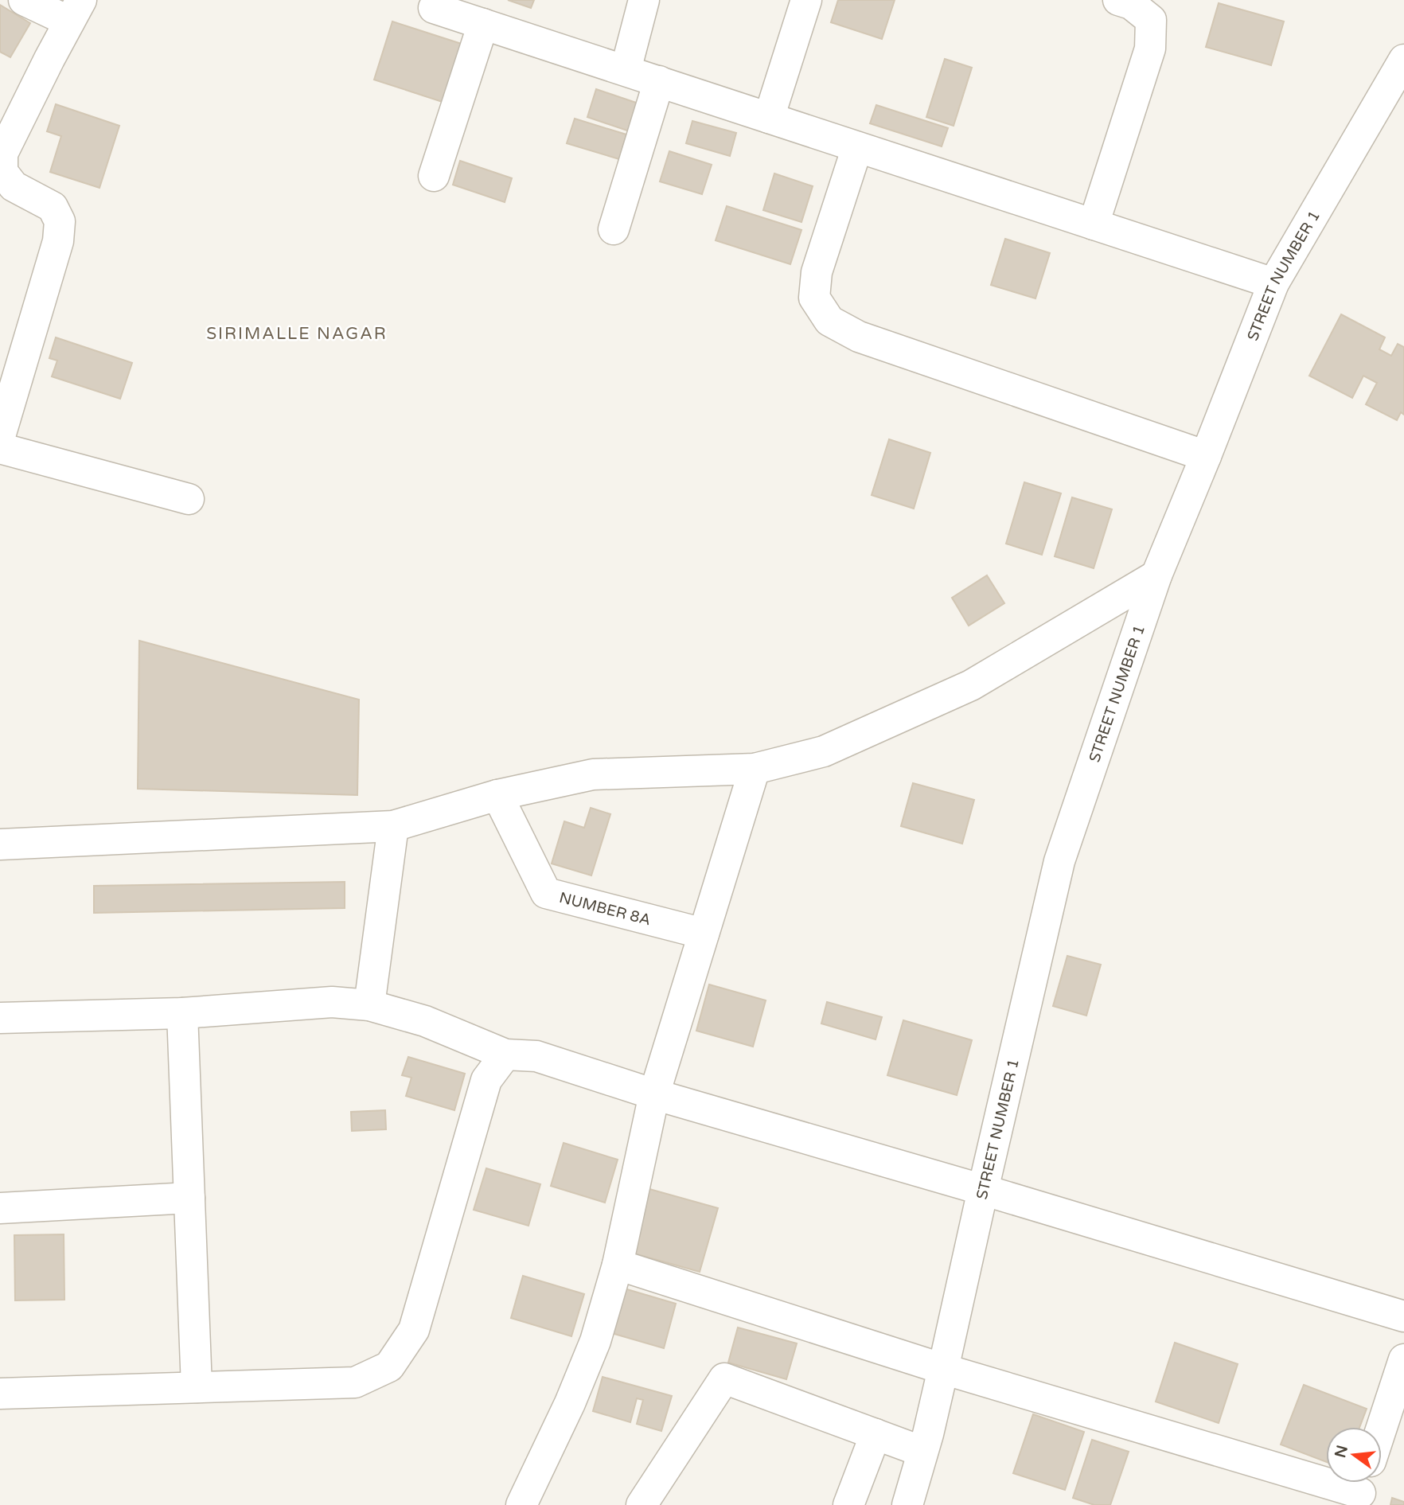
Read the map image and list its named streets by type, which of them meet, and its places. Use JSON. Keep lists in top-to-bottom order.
{
  "streets": {
    "street": ["STREET NUMBER 1", "NUMBER 8A"]
  },
  "districts": ["SIRIMALLE NAGAR"],
  "north": "left"
}
